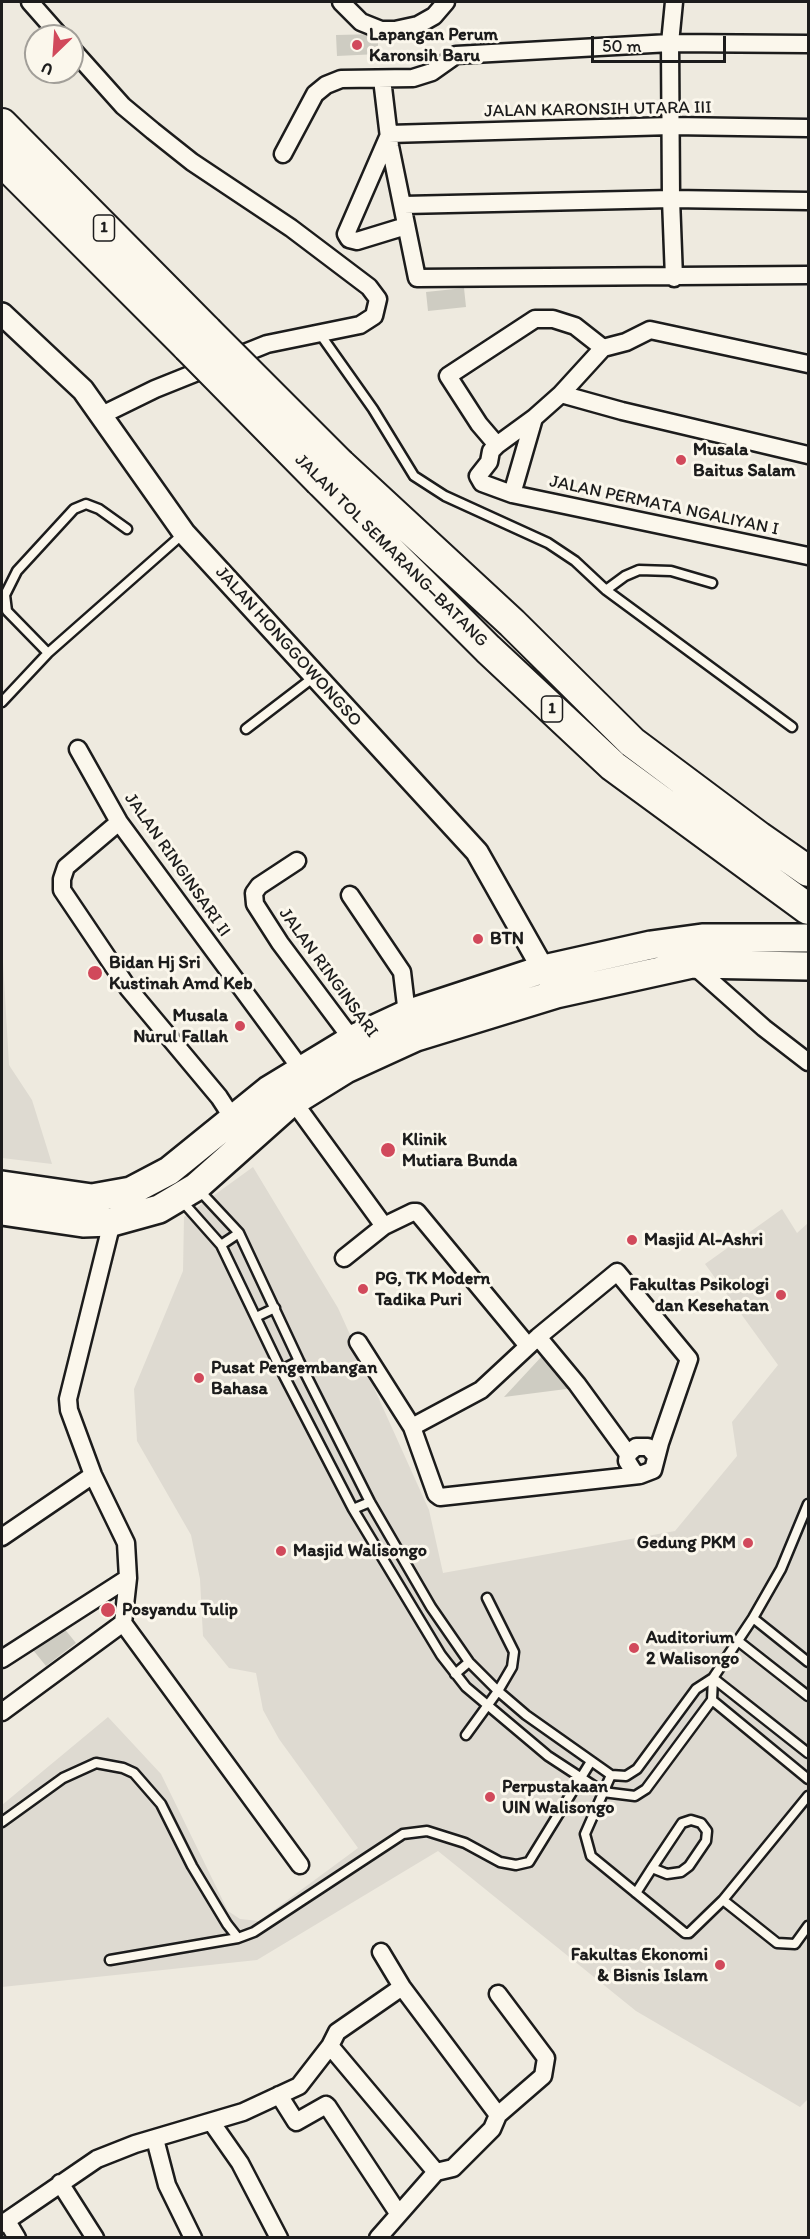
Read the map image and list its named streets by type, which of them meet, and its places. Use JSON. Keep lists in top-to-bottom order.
{
  "streets": {
    "highway": ["1", "JALAN TOL SEMARANG–BATANG"],
    "street": [
      "JALAN KARONSIH UTARA III",
      "JALAN PERMATA NGALIYAN I",
      "JALAN HONGGOWONGSO",
      "JALAN RINGINSARI II",
      "JALAN RINGINSARI"
    ]
  },
  "places": [
    "Lapangan Perum Karonsih Baru",
    "Musala Baitus Salam",
    "BTN",
    "Bidan Hj Sri Kustinah Amd Keb",
    "Musala Nurul Fallah",
    "Klinik Mutiara Bunda",
    "Masjid Al-Ashri",
    "PG, TK Modern Tadika Puri",
    "Fakultas Psikologi dan Kesehatan",
    "Pusat Pengembangan Bahasa",
    "Gedung PKM",
    "Masjid Walisongo",
    "Posyandu Tulip",
    "Auditorium 2 Walisongo",
    "Perpustakaan UIN Walisongo",
    "Fakultas Ekonomi & Bisnis Islam"
  ],
  "scale_bar": "50 m",
  "north": "bottom left"
}
